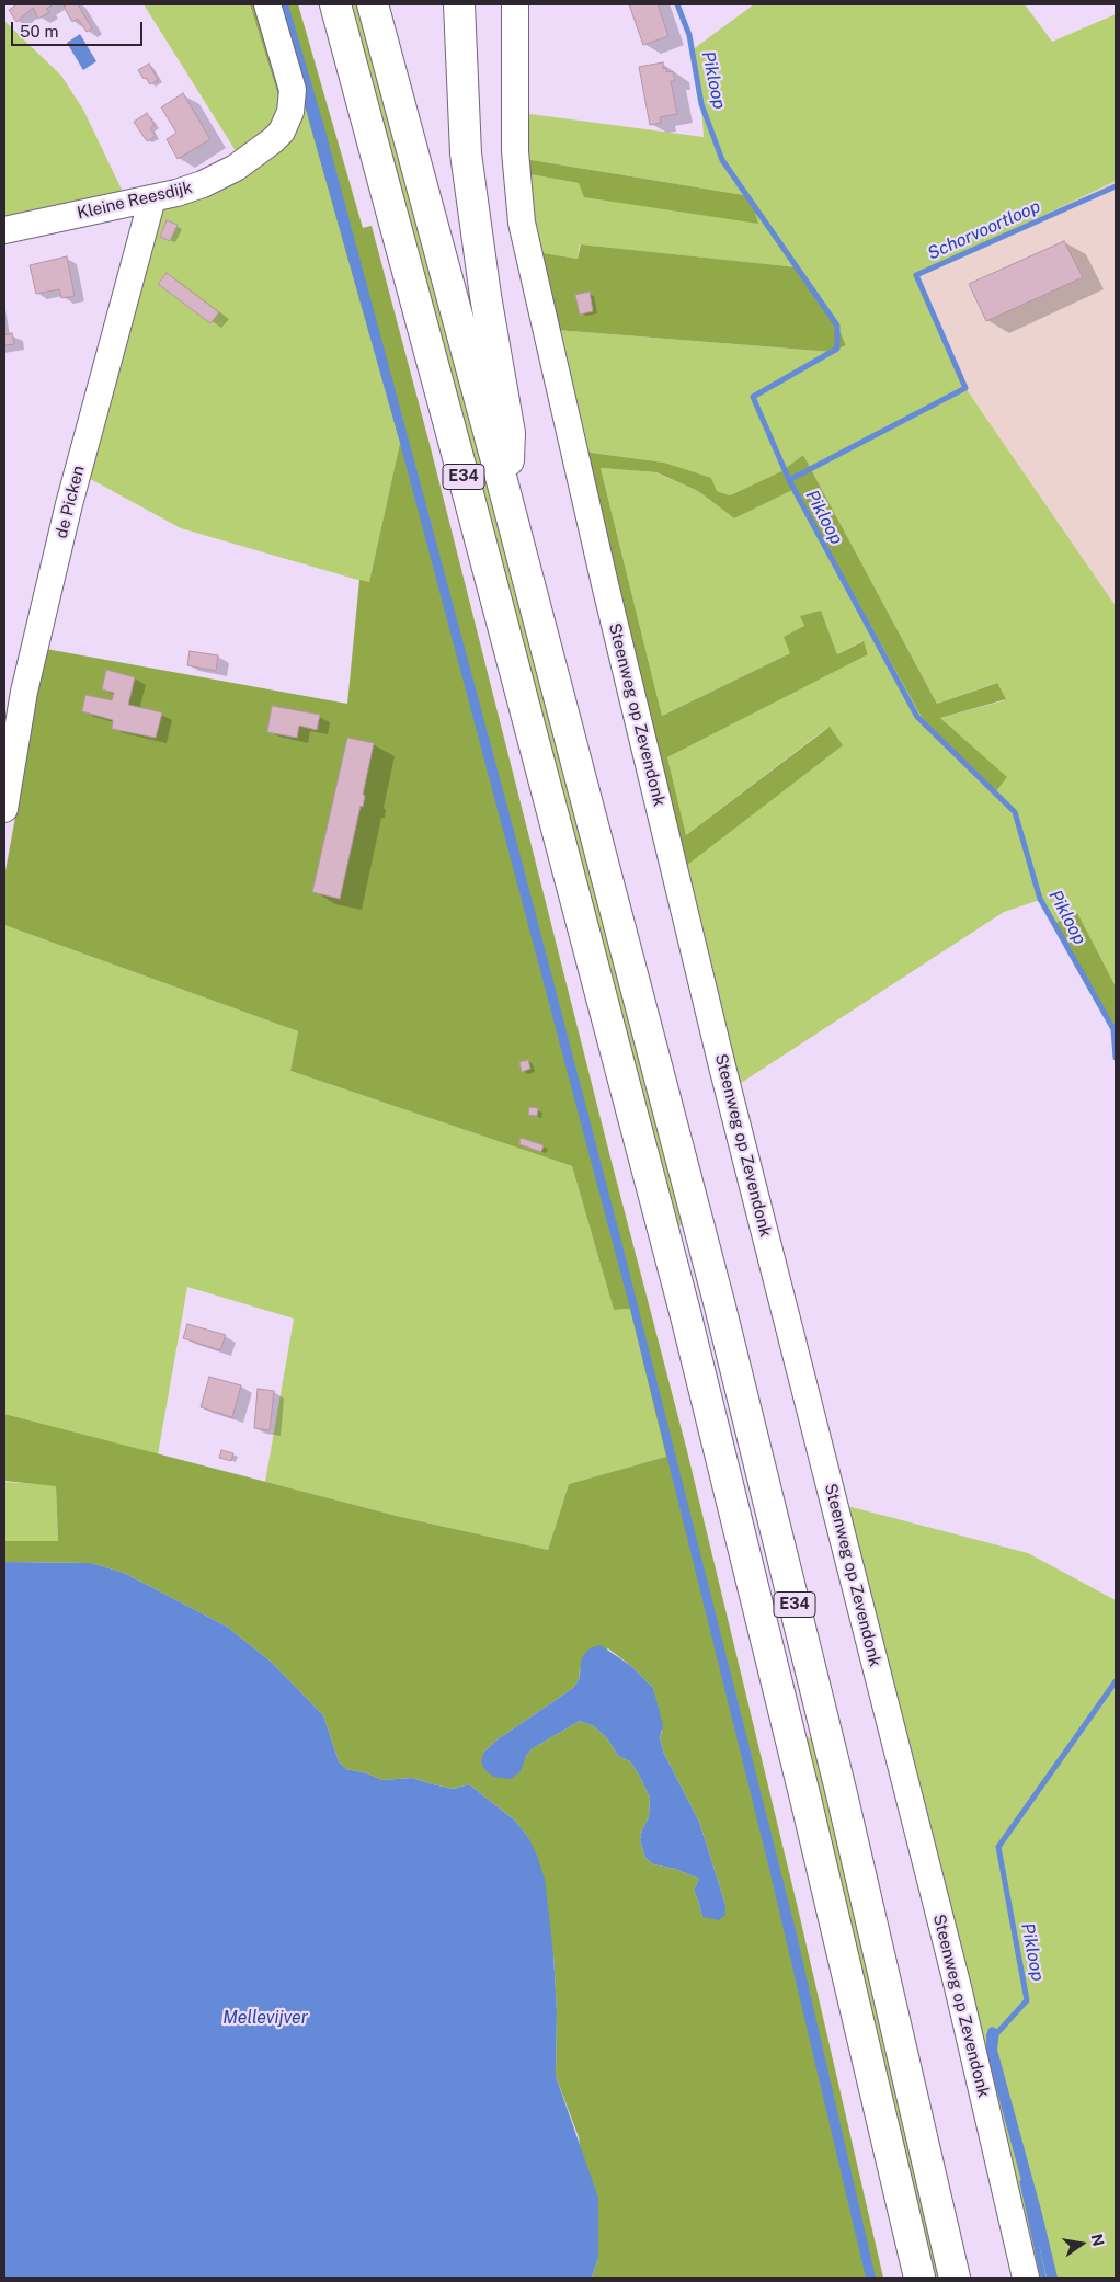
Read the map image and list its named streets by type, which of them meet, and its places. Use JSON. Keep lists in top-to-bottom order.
{
  "streets": {
    "highway": ["E34"],
    "street": ["Kleine Reesdijk", "de Picken", "Steenweg op Zevendonk"]
  },
  "crossings": [
    ["Kleine Reesdijk", "de Picken"]
  ],
  "water": ["Pikloop", "Schorvoortloop", "Mellevijver"],
  "scale_bar": "50 m",
  "north": "right"
}
